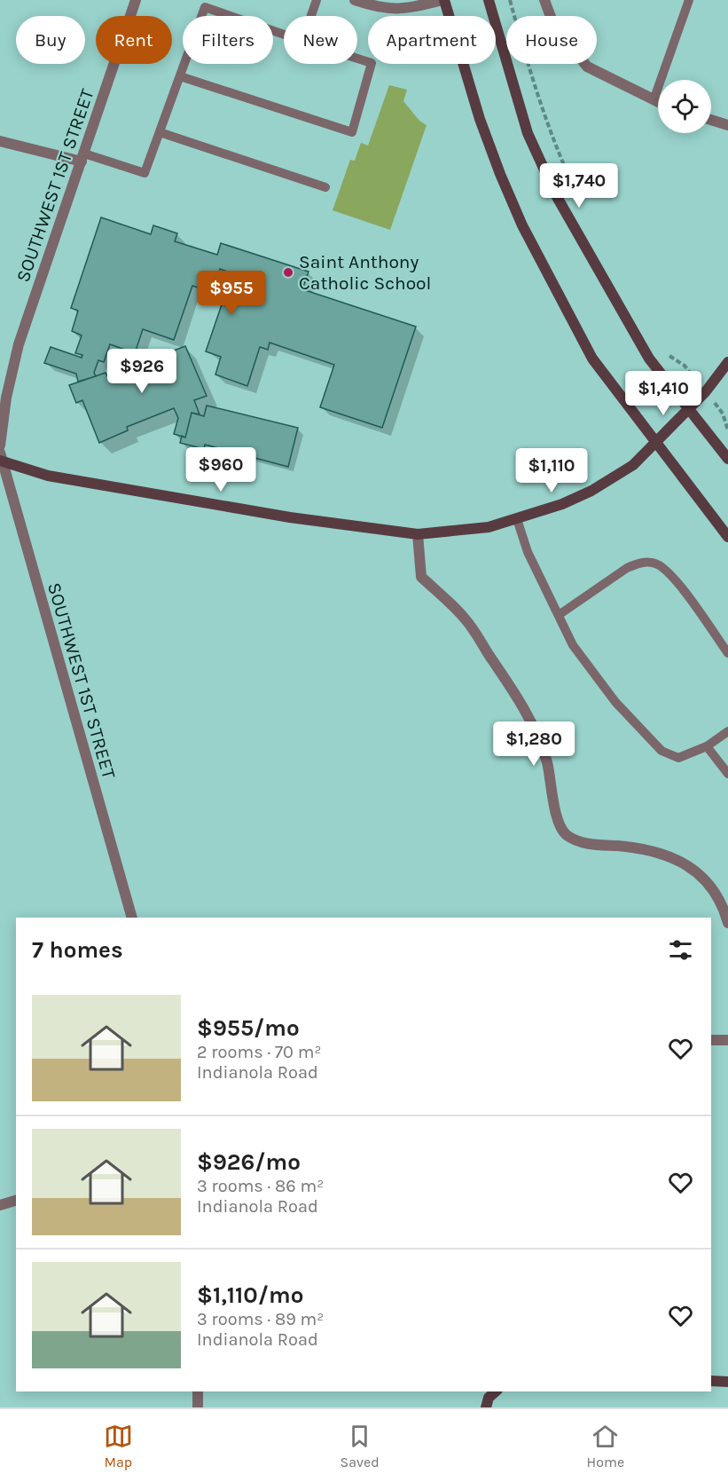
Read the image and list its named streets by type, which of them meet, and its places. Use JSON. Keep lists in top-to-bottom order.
{
  "streets": {
    "street": ["SOUTHWEST 1ST STREET"]
  },
  "places": ["Saint Anthony Catholic School"],
  "page": {
    "chip": [
      "Buy",
      "Rent",
      "Filters",
      "New",
      "Apartment",
      "House"
    ],
    "price": [
      "$1,740",
      "$955",
      "$926",
      "$1,410",
      "$960",
      "$1,110",
      "$1,280"
    ],
    "heading": "7 homes",
    "list": [
      {
        "name": "$955/mo",
        "note": "2 rooms · 70 m² · Indianola Road"
      },
      {
        "name": "$926/mo",
        "note": "3 rooms · 86 m² · Indianola Road"
      },
      {
        "name": "$1,110/mo",
        "note": "3 rooms · 89 m² · Indianola Road"
      }
    ],
    "tabs": ["Map", "Saved", "Home"]
  }
}
